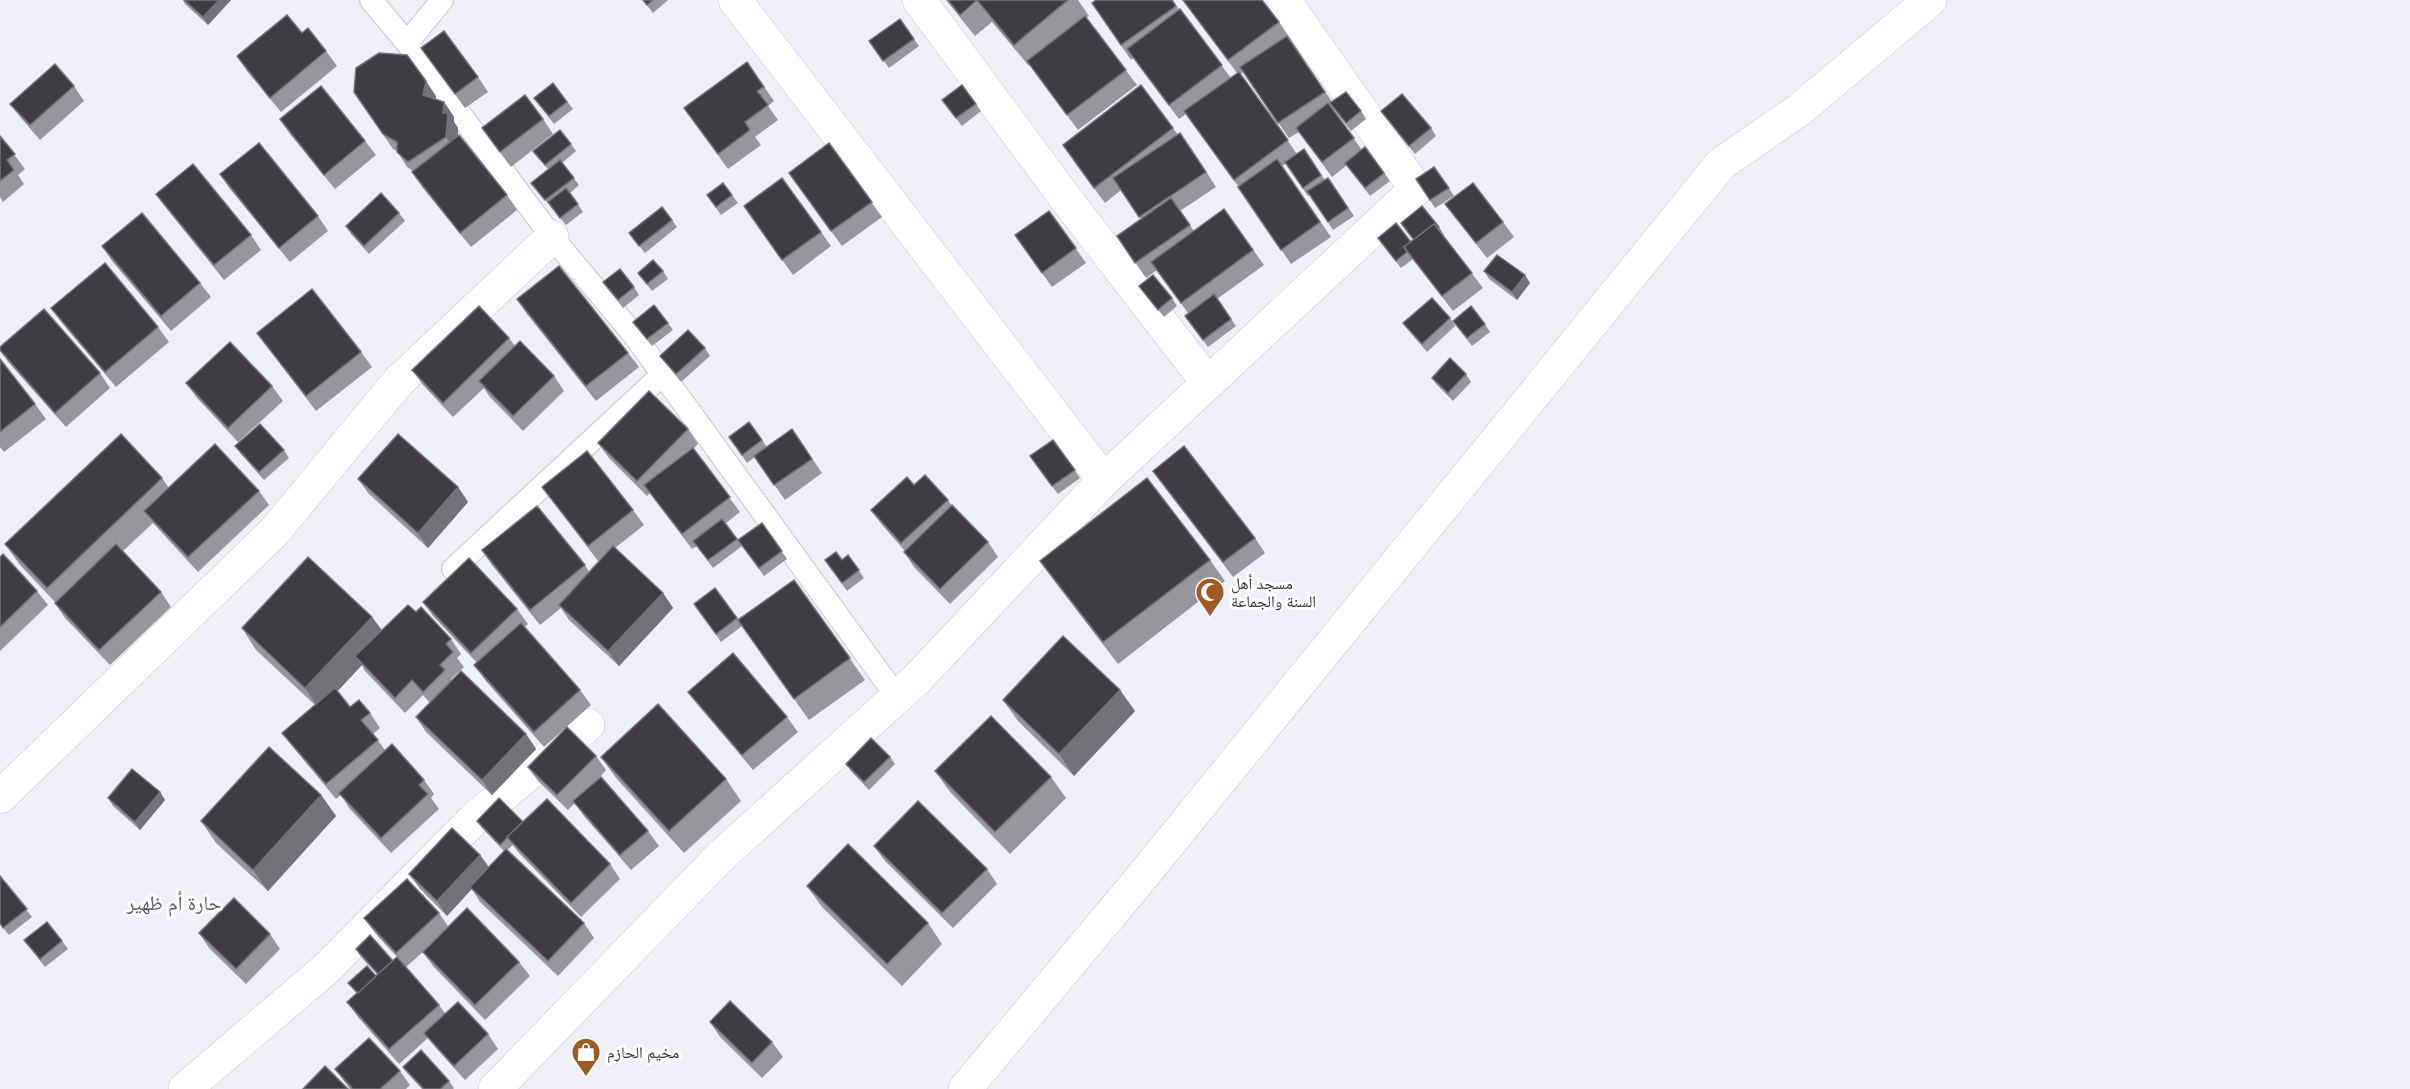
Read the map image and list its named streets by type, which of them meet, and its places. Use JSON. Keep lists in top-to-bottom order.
{
  "districts": ["حارة أم ظهير"],
  "places": {
    "mosque": ["مسجد أهل السنة والجماعة"],
    "shop": ["مخيم الحازم"]
  }
}
